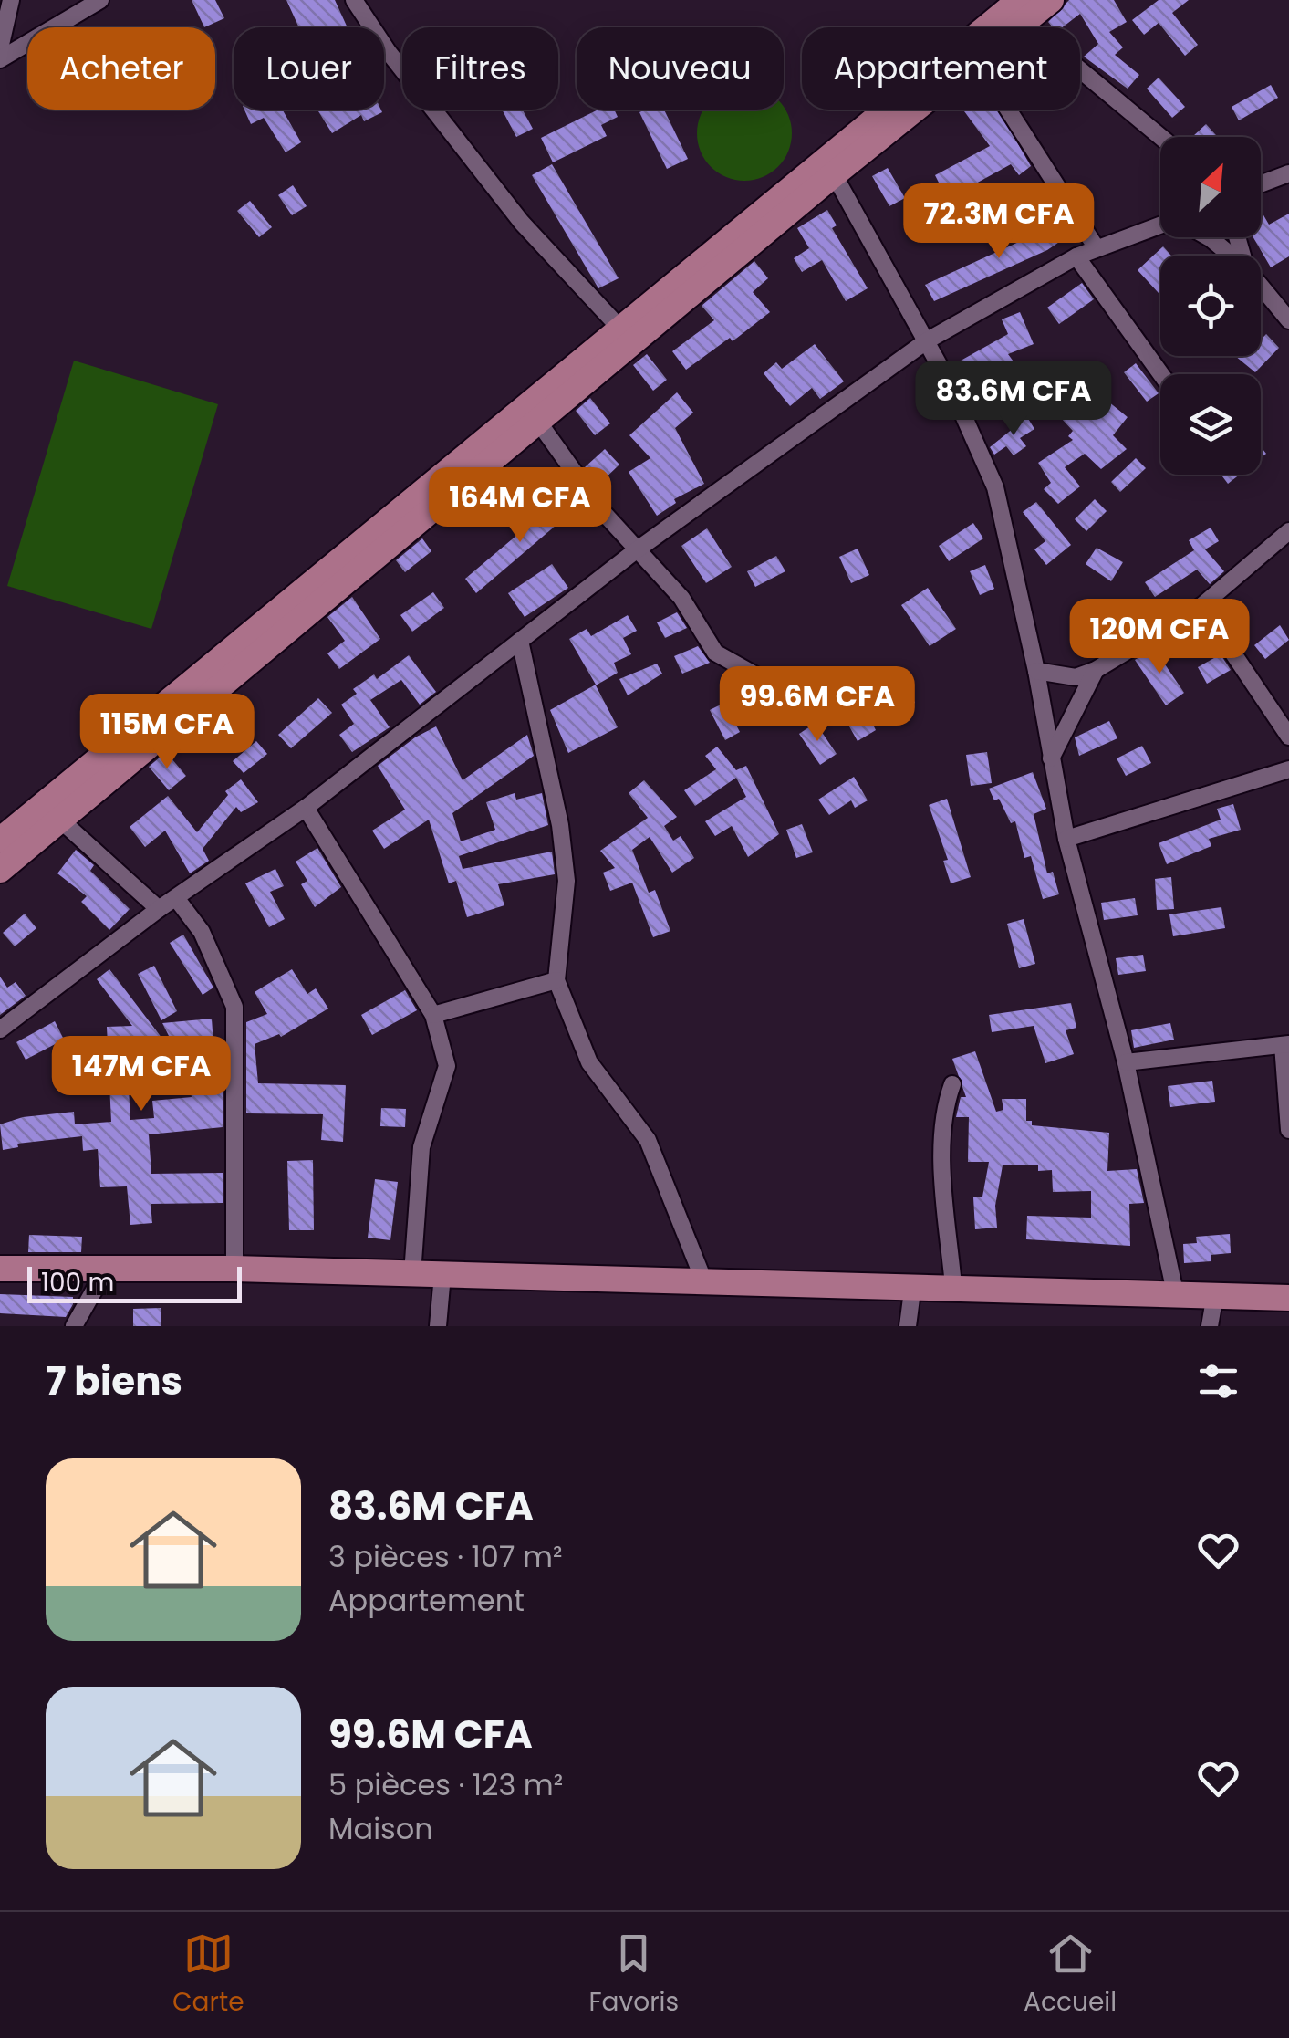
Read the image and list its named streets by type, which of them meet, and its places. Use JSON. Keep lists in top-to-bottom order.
{
  "scale_bar": "100 m",
  "north": "top right",
  "page": {
    "chip": [
      "Acheter",
      "Louer",
      "Filtres",
      "Nouveau",
      "Appartement"
    ],
    "price": [
      "72.3M CFA",
      "83.6M CFA",
      "164M CFA",
      "120M CFA",
      "99.6M CFA",
      "115M CFA",
      "147M CFA"
    ],
    "scale": "100 m",
    "heading": "7 biens",
    "list": [
      {
        "name": "83.6M CFA",
        "note": "3 pièces · 107 m² · Appartement"
      },
      {
        "name": "99.6M CFA",
        "note": "5 pièces · 123 m² · Maison"
      }
    ],
    "tabs": ["Carte", "Favoris", "Accueil"]
  }
}
